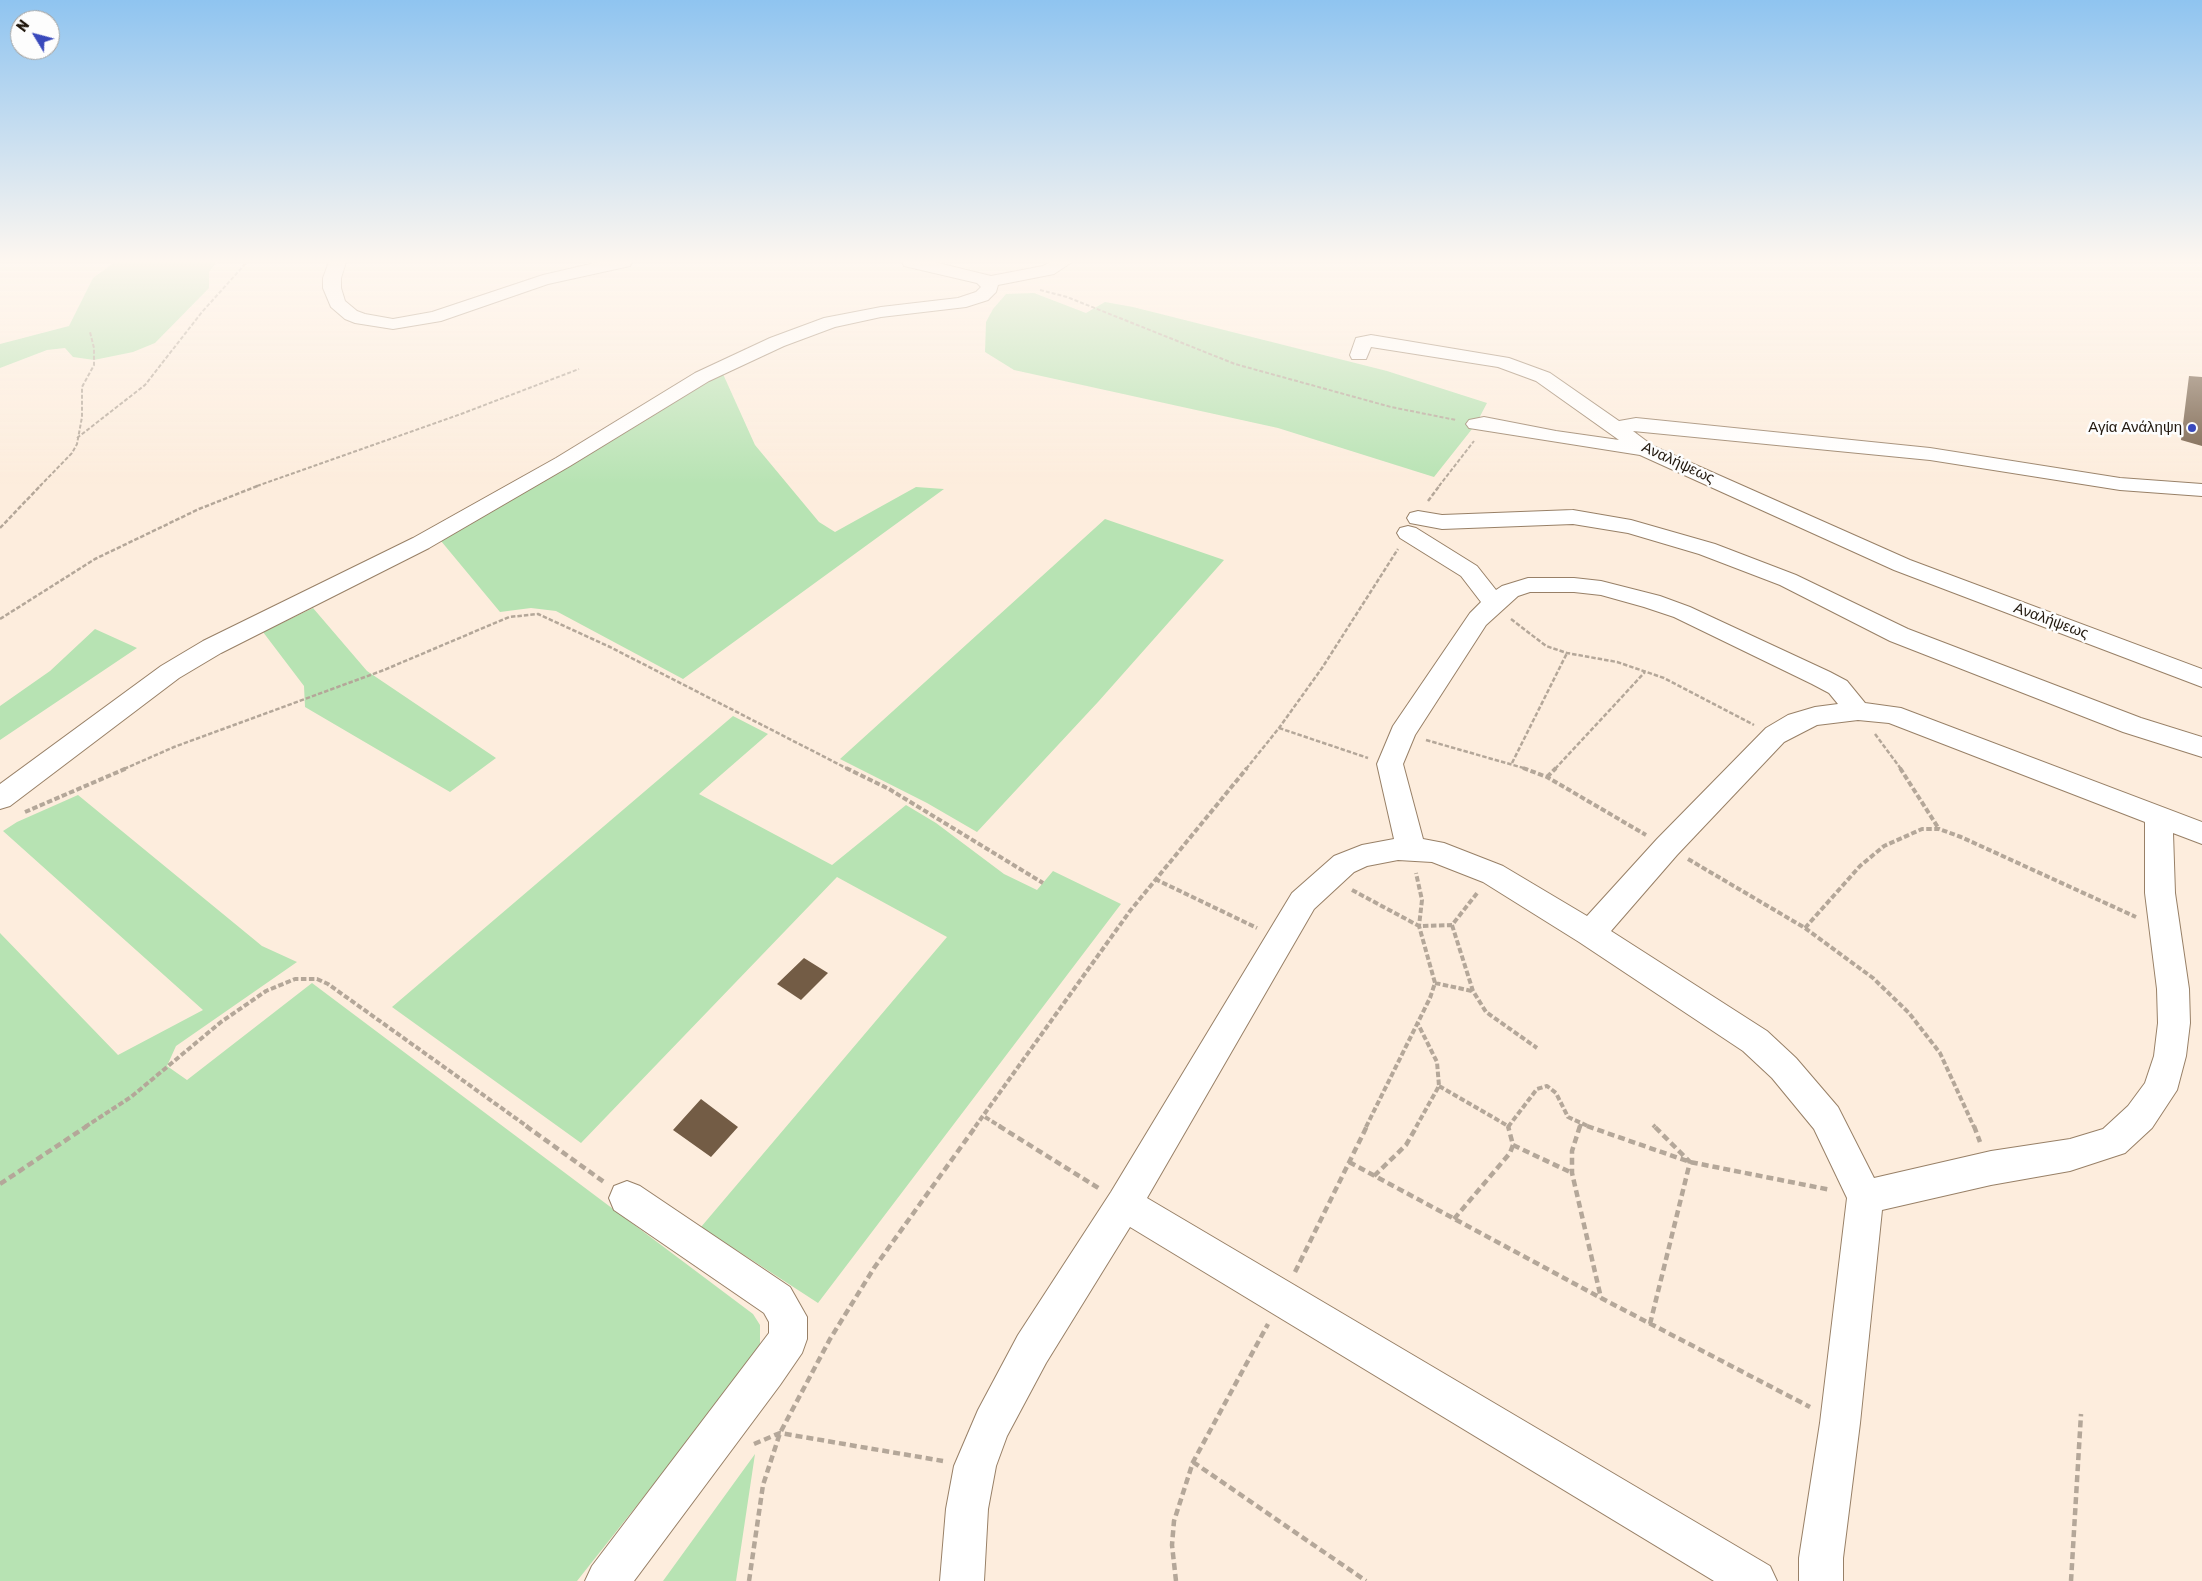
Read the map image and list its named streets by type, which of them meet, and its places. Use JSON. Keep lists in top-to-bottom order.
{
  "streets": {
    "street": ["Αναλήψεως"]
  },
  "places": ["Αγία Ανάληψη"],
  "north": "top left"
}
